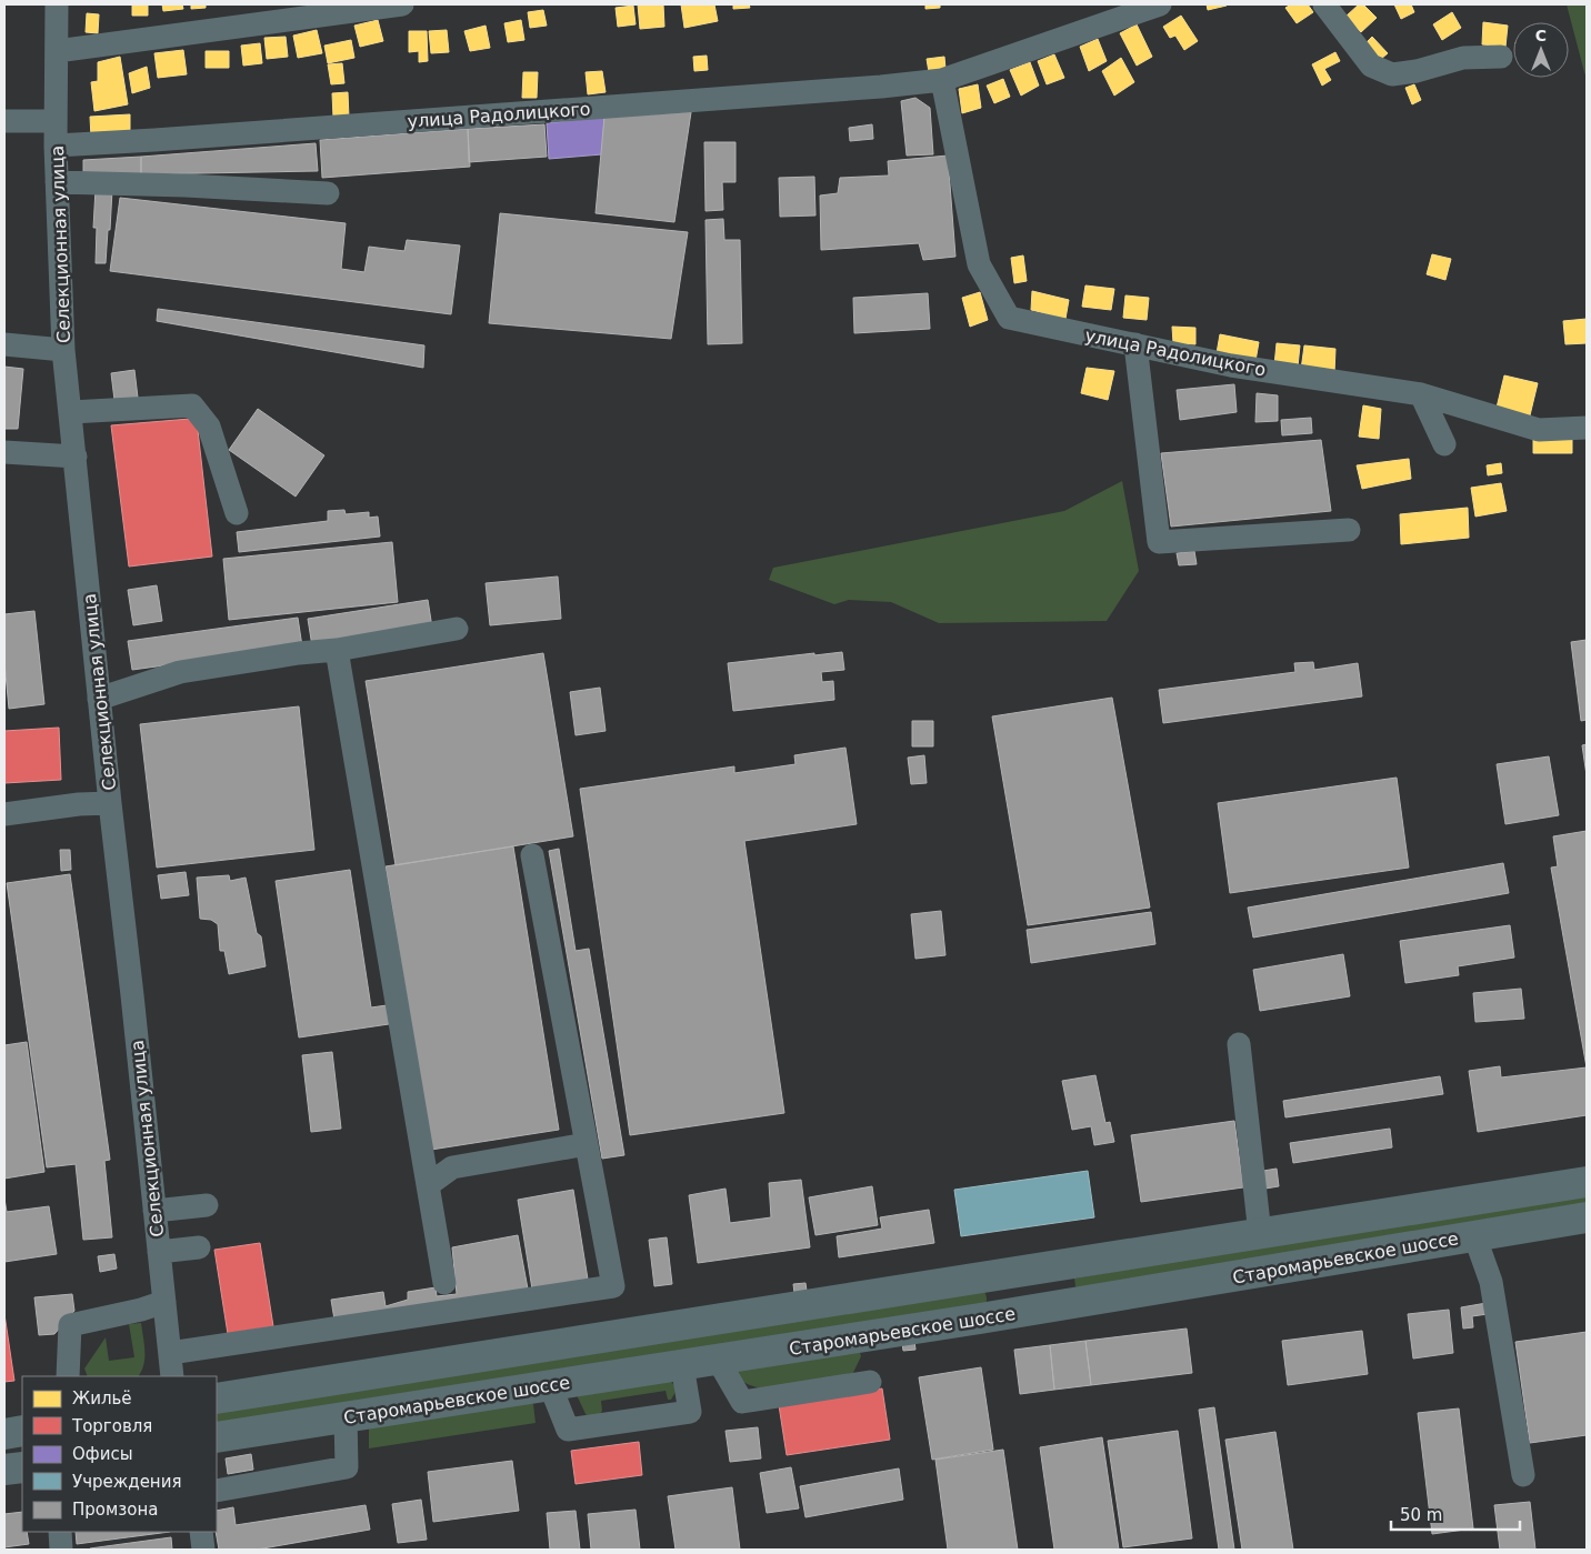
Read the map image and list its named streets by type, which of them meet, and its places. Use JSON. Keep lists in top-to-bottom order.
{
  "streets": {
    "main road": ["Старомарьевское шоссе"],
    "street": ["улица Радолицкого", "Селекционная улица"]
  },
  "crossings": [
    ["улица Радолицкого", "Селекционная улица"]
  ],
  "legend": [
    "Жильё",
    "Торговля",
    "Офисы",
    "Учреждения",
    "Промзона"
  ],
  "scale_bar": "50 m",
  "north": "top"
}
